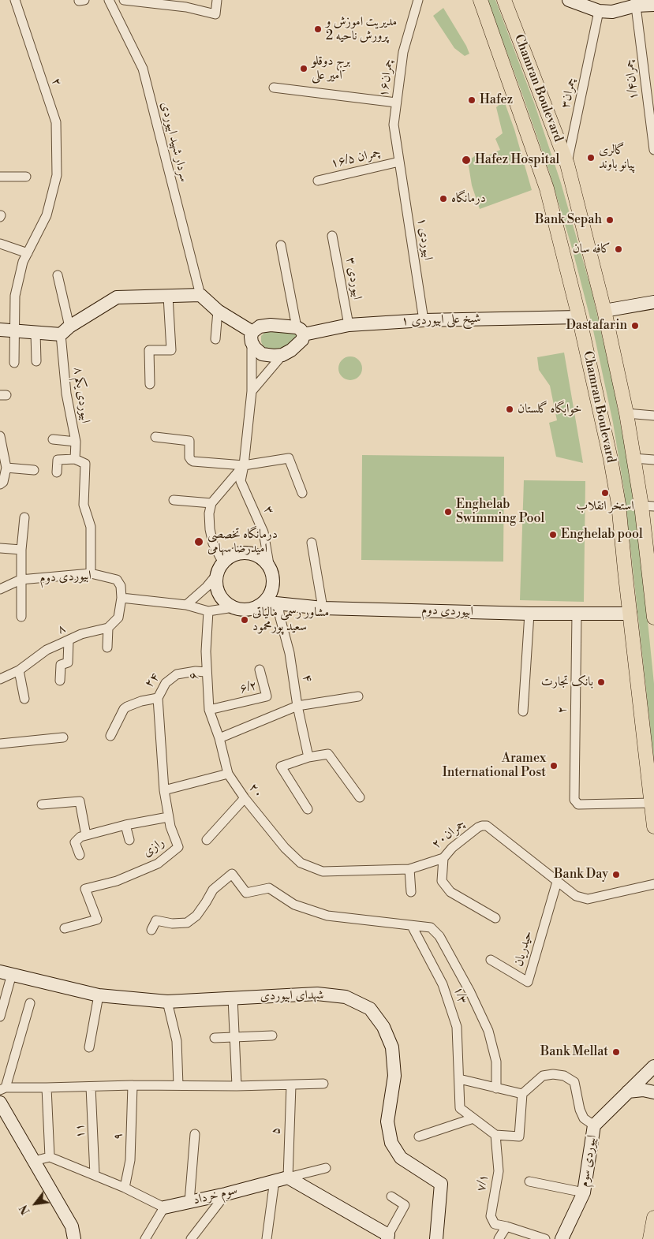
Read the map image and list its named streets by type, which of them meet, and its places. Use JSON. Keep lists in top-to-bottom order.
{
  "streets": {
    "main road": ["Chamran Boulevard"],
    "street": [
      "چمران۱۶",
      "چمران۱/۴",
      "۲",
      "چمران۳",
      "سردار شهید ابیوردی",
      "۱۶/۵ چمران",
      "۱ ابیوردی",
      "۳ ابیوردی",
      "شیخ علی ابیوردی ۱",
      "۸ ابیوردی یکم",
      "۳",
      "ابیوردی دوم",
      "۸",
      "۶",
      "۴",
      "۲۴",
      "۶/۲",
      "۲۰",
      "چمران۲۰",
      "رازی",
      "حیدریان",
      "۱/۳",
      "شهدای ابیوردی",
      "۱۱",
      "۵",
      "۹",
      "ابیوردی سوم",
      "۷/۱",
      "سوم خرداد"
    ]
  },
  "crossings": [
    ["چمران۱۶", "۱۶/۵ چمران"],
    ["چمران۱۶", "۱ ابیوردی"],
    ["۲", "Chamran Boulevard"],
    ["۲", "ابیوردی دوم"],
    ["Chamran Boulevard", "چمران۳"],
    ["Chamran Boulevard", "شیخ علی ابیوردی ۱"],
    ["Chamran Boulevard", "ابیوردی دوم"],
    ["۱۶/۵ چمران", "۱ ابیوردی"],
    ["۱ ابیوردی", "شیخ علی ابیوردی ۱"],
    ["۳ ابیوردی", "شیخ علی ابیوردی ۱"],
    ["شیخ علی ابیوردی ۱", "۳"],
    ["۳", "ابیوردی دوم"],
    ["۳", "۴"],
    ["ابیوردی دوم", "۴"],
    ["۶", "۲۴"],
    ["۶", "۶/۲"],
    ["۶", "۲۰"],
    ["۲۴", "رازی"],
    ["۲۰", "چمران۲۰"],
    ["چمران۲۰", "حیدریان"],
    ["۵", "سوم خرداد"]
  ],
  "places": [
    "مدیریت اموزش و پرورش ناحیه 2",
    "برج دوقلو امیر علی",
    "Hafez",
    "گالری پیانو باوند",
    "Hafez Hospital",
    "درمانگاه",
    "Bank Sepah",
    "کافه سان",
    "Dastafarin",
    "خوابگاه گلستان",
    "استخر انقلاب",
    "Enghelab Swimming Pool",
    "Enghelab pool",
    "درمانگاه تخصصی امیدرضا سهامی",
    "مشاور رسمی مالیاتی سعید پورمحمود",
    "بانک تجارت",
    "Aramex International Post",
    "Bank Day",
    "Bank Mellat"
  ],
  "north": "bottom left"
}
